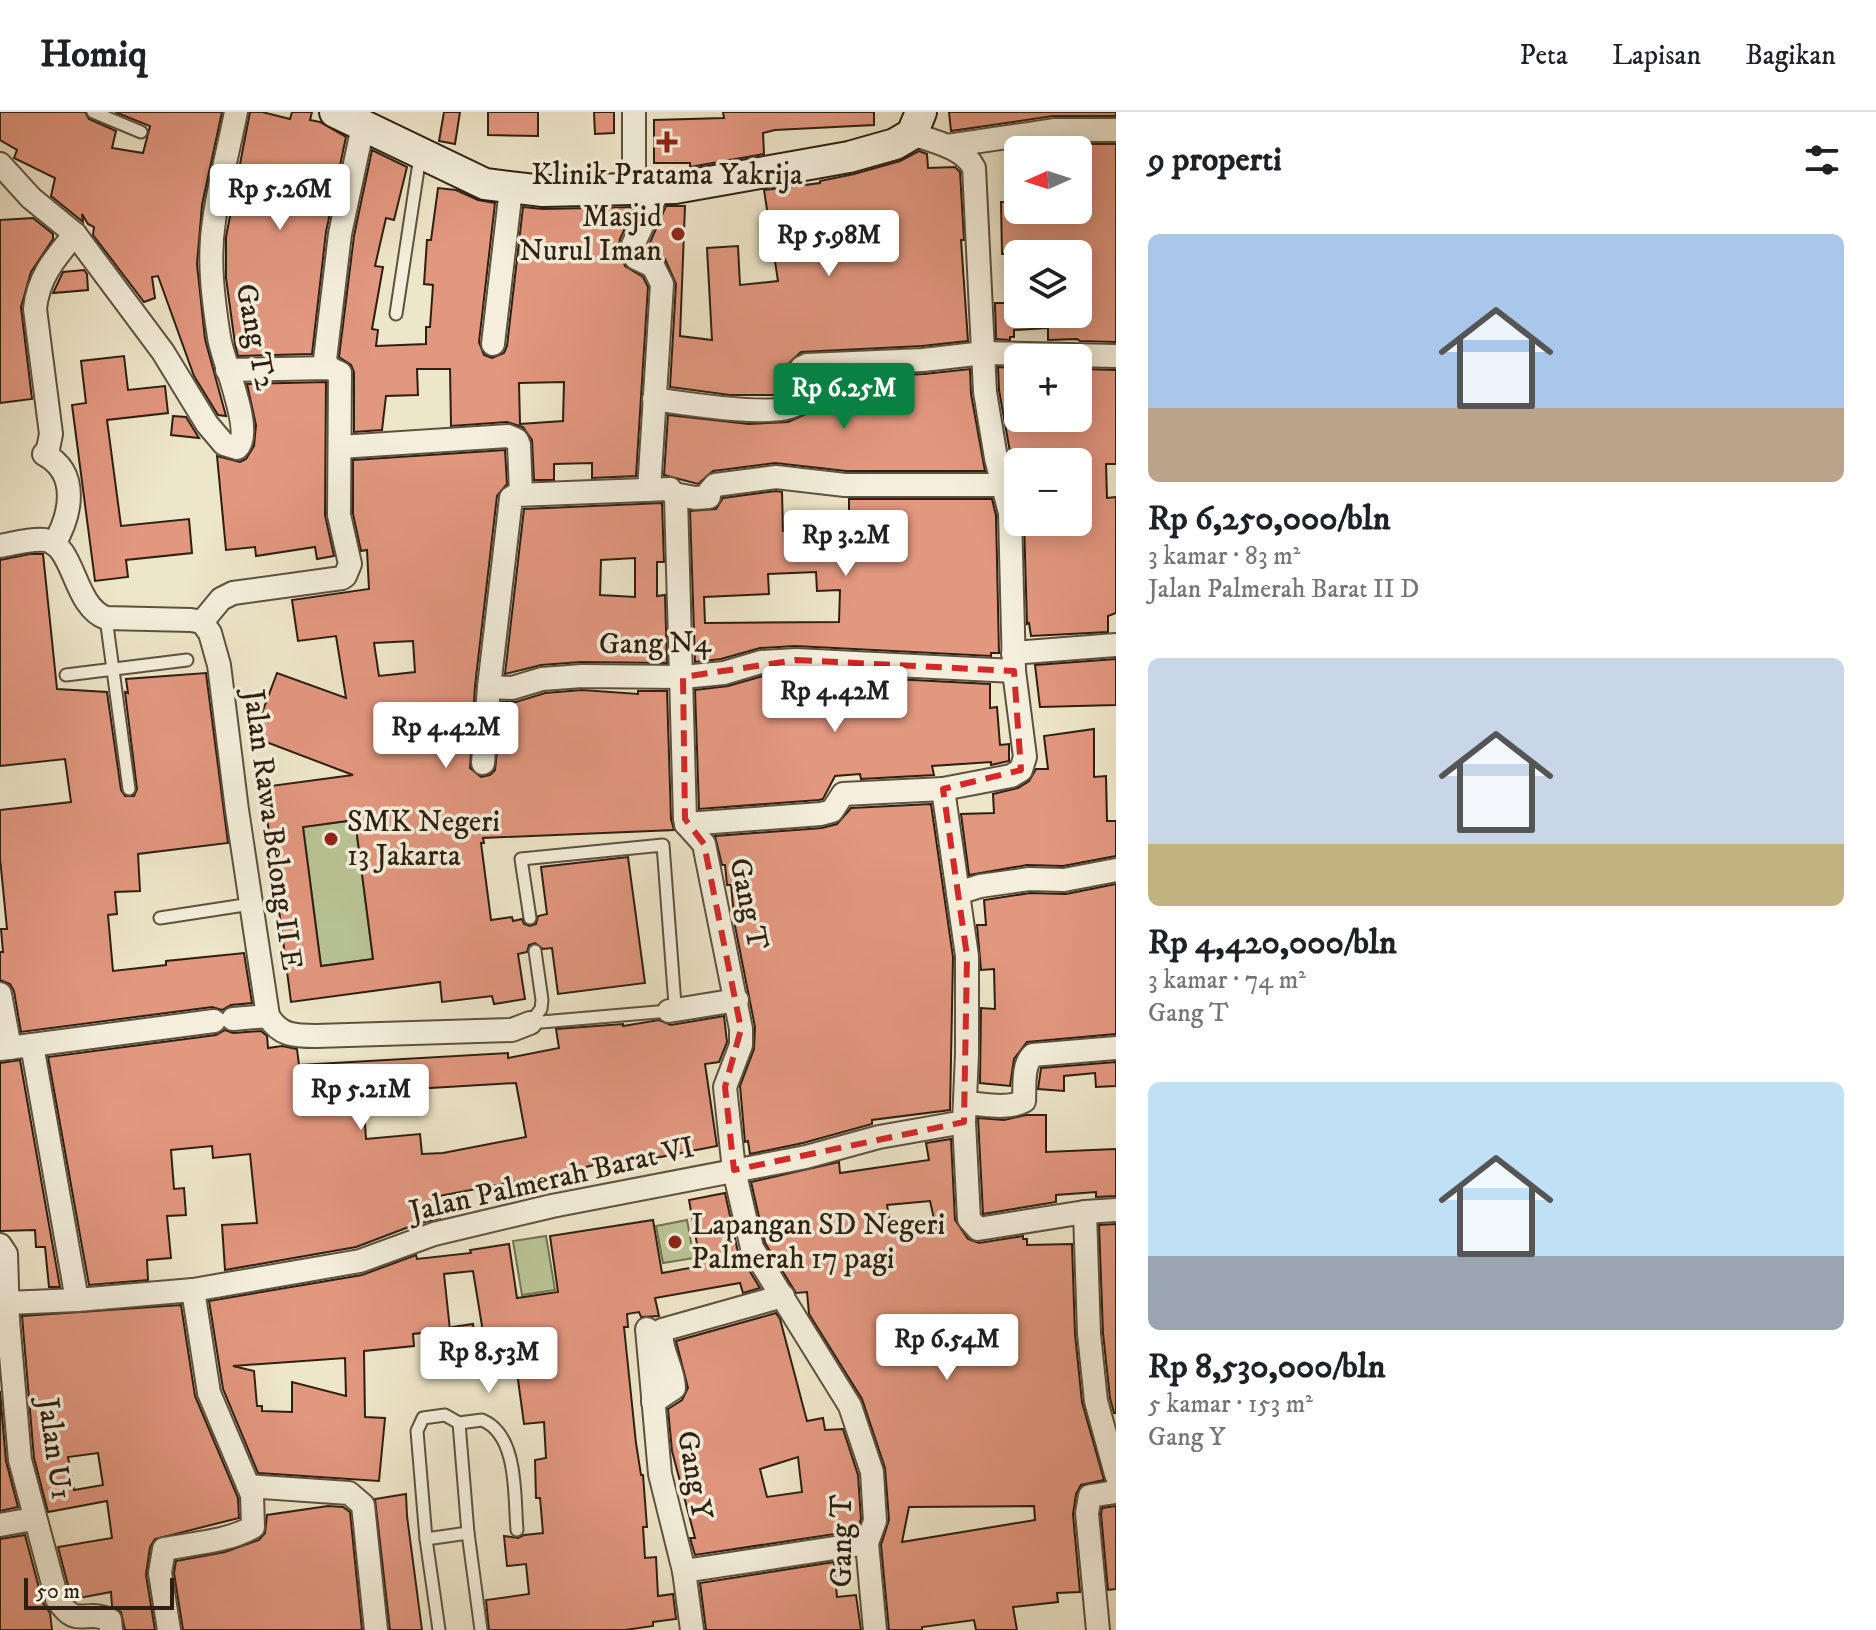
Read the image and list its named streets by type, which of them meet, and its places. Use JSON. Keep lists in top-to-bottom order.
{
  "streets": {
    "street": [
      "Gang T2",
      "Gang N4",
      "Jalan Rawa Belong II E",
      "Gang T",
      "Jalan Palmerah Barat VI",
      "Jalan U1",
      "Gang Y"
    ]
  },
  "crossings": [
    ["Gang T", "Jalan Palmerah Barat VI"],
    ["Jalan Palmerah Barat VI", "Jalan U1"]
  ],
  "places": {
    "health": ["Klinik Pratama Yakrija"],
    "other": ["Masjid Nurul Iman", "SMK Negeri 13 Jakarta", "Lapangan SD Negeri Palmerah 17 pagi"]
  },
  "scale_bar": "50 m",
  "north": "left",
  "page": {
    "header": "Homiq",
    "nav": ["Peta", "Lapisan", "Bagikan"],
    "heading": "9 properti",
    "map_buttons": ["+", "−"],
    "price": [
      "Rp 5.26M",
      "Rp 5.98M",
      "Rp 6.25M",
      "Rp 3.2M",
      "Rp 4.42M",
      "Rp 4.42M",
      "Rp 5.21M",
      "Rp 6.54M",
      "Rp 8.53M"
    ],
    "list": [
      {
        "name": "Rp 6,250,000/bln",
        "note": "3 kamar · 83 m² · Jalan Palmerah Barat II D"
      },
      {
        "name": "Rp 4,420,000/bln",
        "note": "3 kamar · 74 m² · Gang T"
      },
      {
        "name": "Rp 8,530,000/bln",
        "note": "5 kamar · 153 m² · Gang Y"
      }
    ],
    "scale": "50 m"
  }
}
